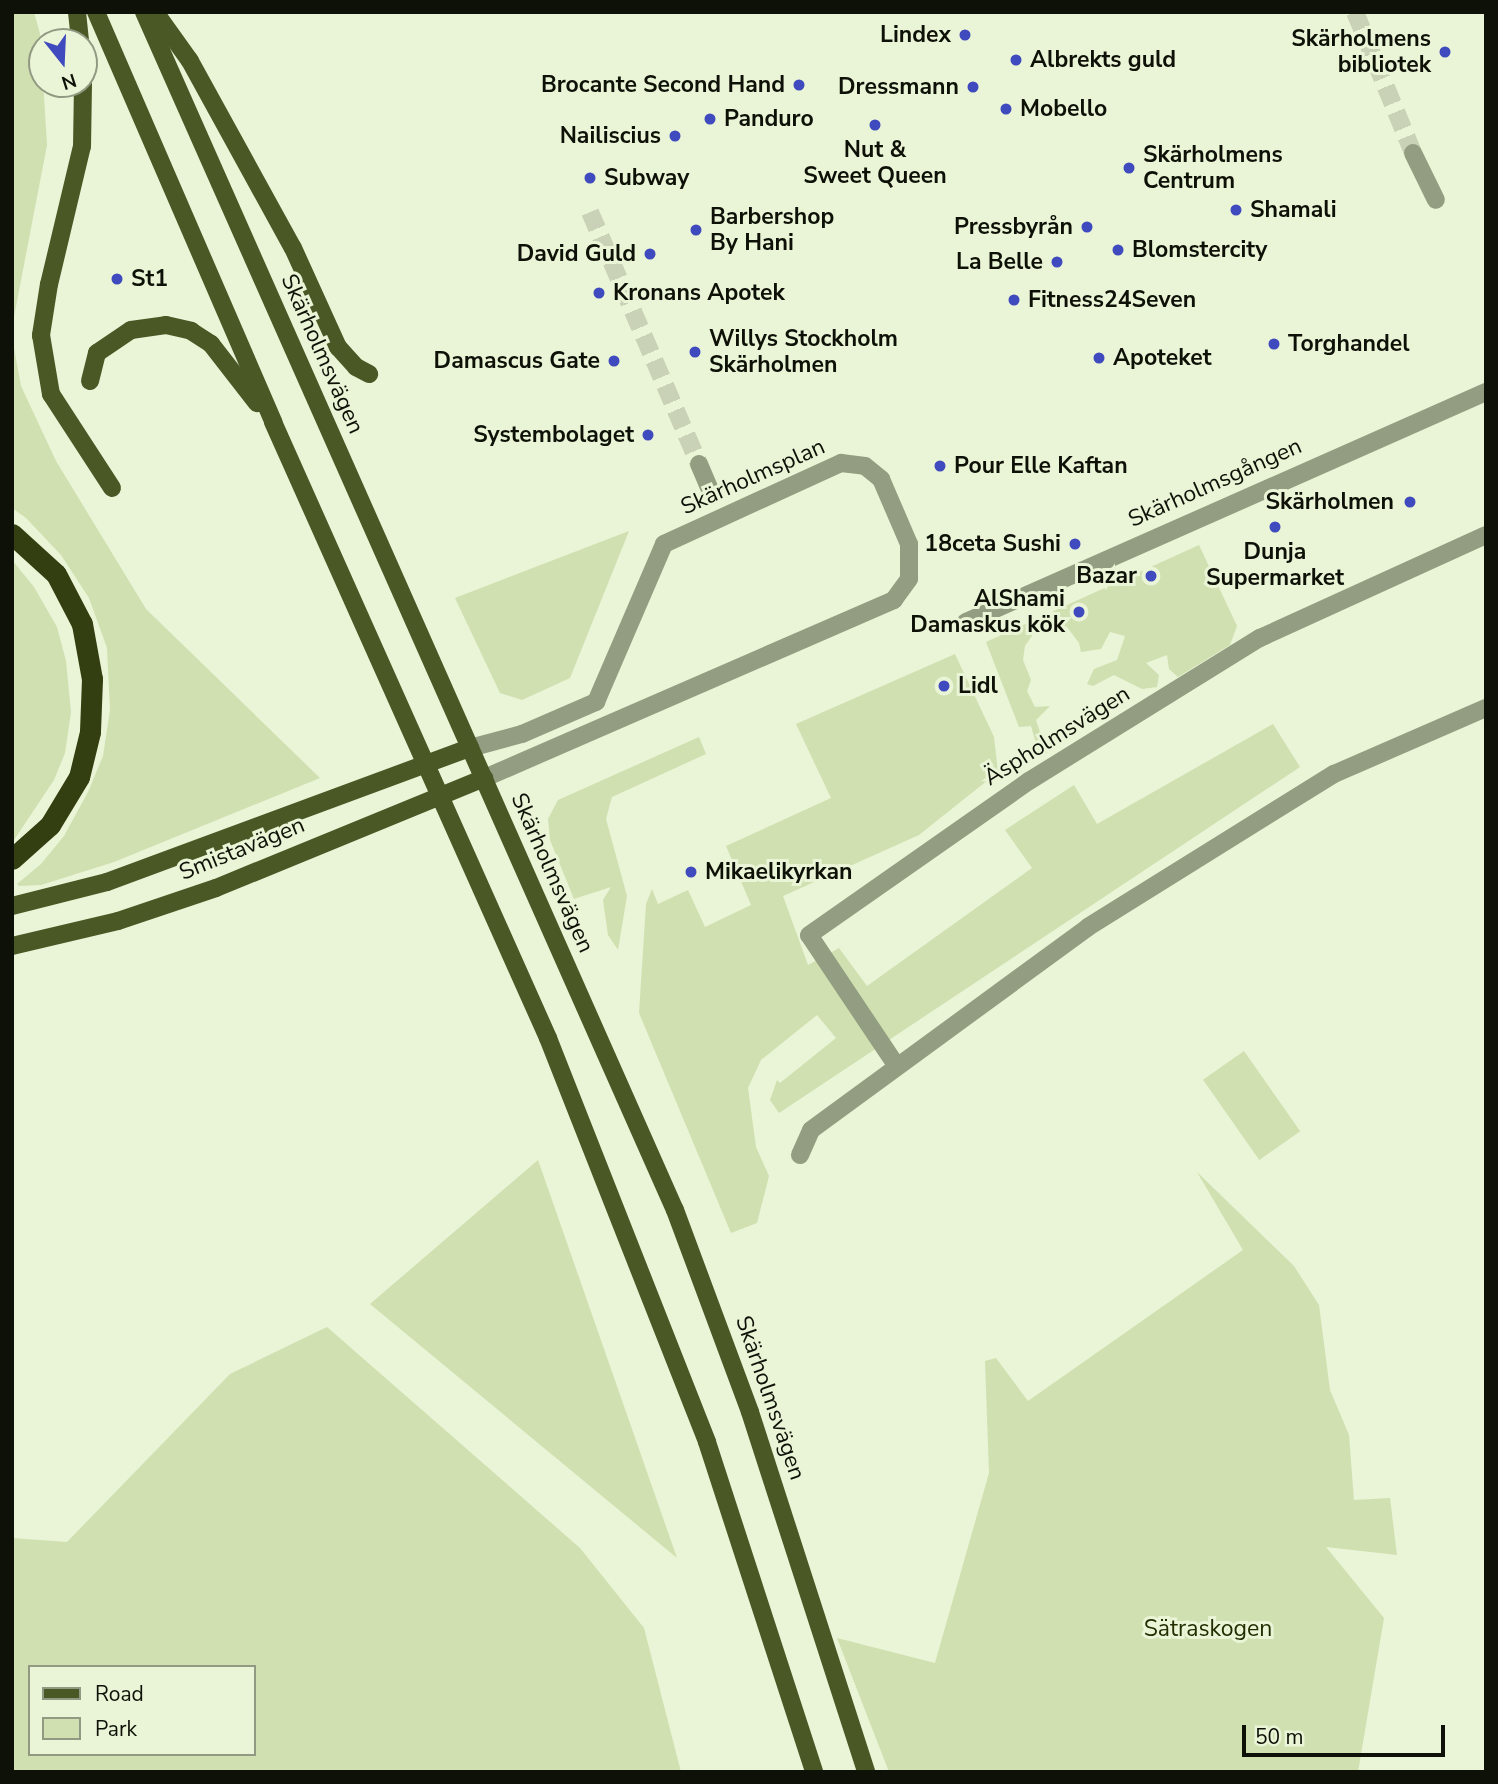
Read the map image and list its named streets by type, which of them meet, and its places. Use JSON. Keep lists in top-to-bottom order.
{
  "streets": {
    "main road": ["Skärholmsvägen", "Smistavägen"],
    "street": ["Skärholmsplan", "Skärholmsgången", "Äspholmsvägen"]
  },
  "crossings": [
    ["Skärholmsvägen", "Skärholmsplan"],
    ["Skärholmsvägen", "Smistavägen"],
    ["Skärholmsplan", "Smistavägen"]
  ],
  "parks": ["Sätraskogen"],
  "places": [
    "Lindex",
    "Skärholmens bibliotek",
    "Albrekts guld",
    "Brocante Second Hand",
    "Dressmann",
    "Mobello",
    "Panduro",
    "Nut & Sweet Queen",
    "Nailiscius",
    "Skärholmens Centrum",
    "Subway",
    "Shamali",
    "Pressbyrån",
    "Barbershop By Hani",
    "Blomstercity",
    "David Guld",
    "La Belle",
    "St1",
    "Kronans Apotek",
    "Fitness24Seven",
    "Torghandel",
    "Willys Stockholm Skärholmen",
    "Apoteket",
    "Damascus Gate",
    "Systembolaget",
    "Pour Elle Kaftan",
    "Skärholmen",
    "Dunja Supermarket",
    "18ceta Sushi",
    "Bazar",
    "AlShami Damaskus kök",
    "Lidl",
    "Mikaelikyrkan"
  ],
  "legend": ["Road", "Park"],
  "scale_bar": "50 m",
  "north": "bottom"
}
